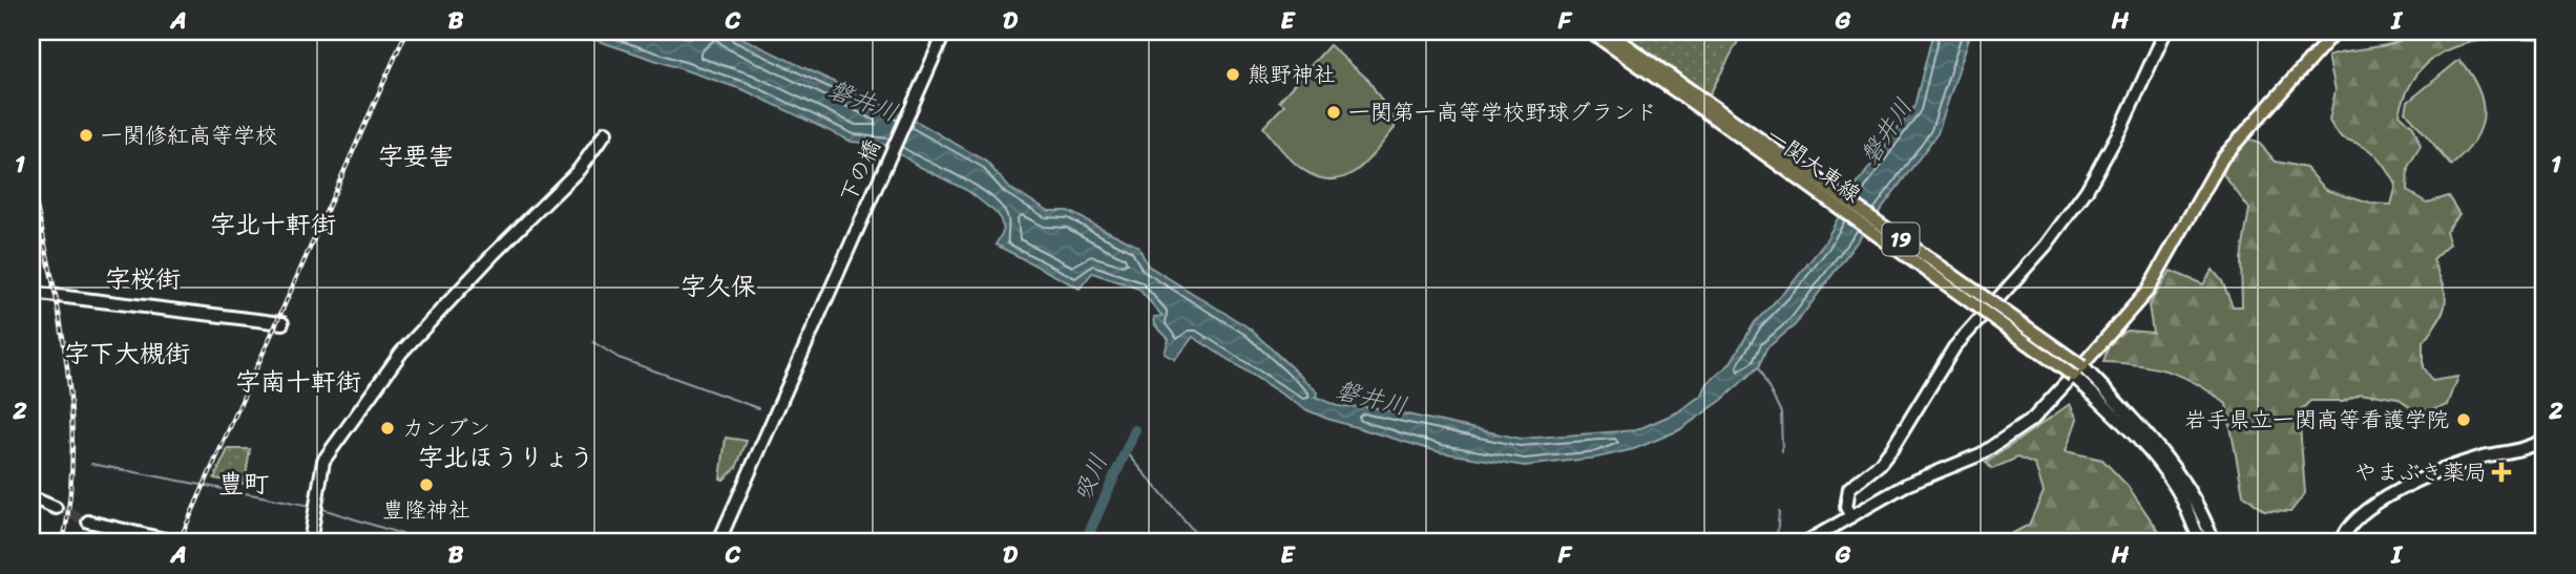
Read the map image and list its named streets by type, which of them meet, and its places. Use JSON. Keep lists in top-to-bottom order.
{
  "streets": {
    "main road": ["一関大東線", "19"],
    "street": ["下の橋"]
  },
  "districts": [
    "字要害",
    "字北十軒街",
    "字桜街",
    "字久保",
    "字下大槻街",
    "字南十軒街",
    "字北ほうりょう",
    "豊町"
  ],
  "water": ["磐井川", "吸川"],
  "places": {
    "other": [
      "熊野神社",
      "一関第一高等学校野球グランド",
      "一関修紅高等学校",
      "岩手県立一関高等看護学院",
      "カンブン",
      "豊隆神社"
    ],
    "health": ["やまぶき薬局"]
  },
  "grid": {
    "columns": [
      "A",
      "B",
      "C",
      "D",
      "E",
      "F",
      "G",
      "H",
      "I"
    ],
    "rows": ["1", "2"]
  }
}
